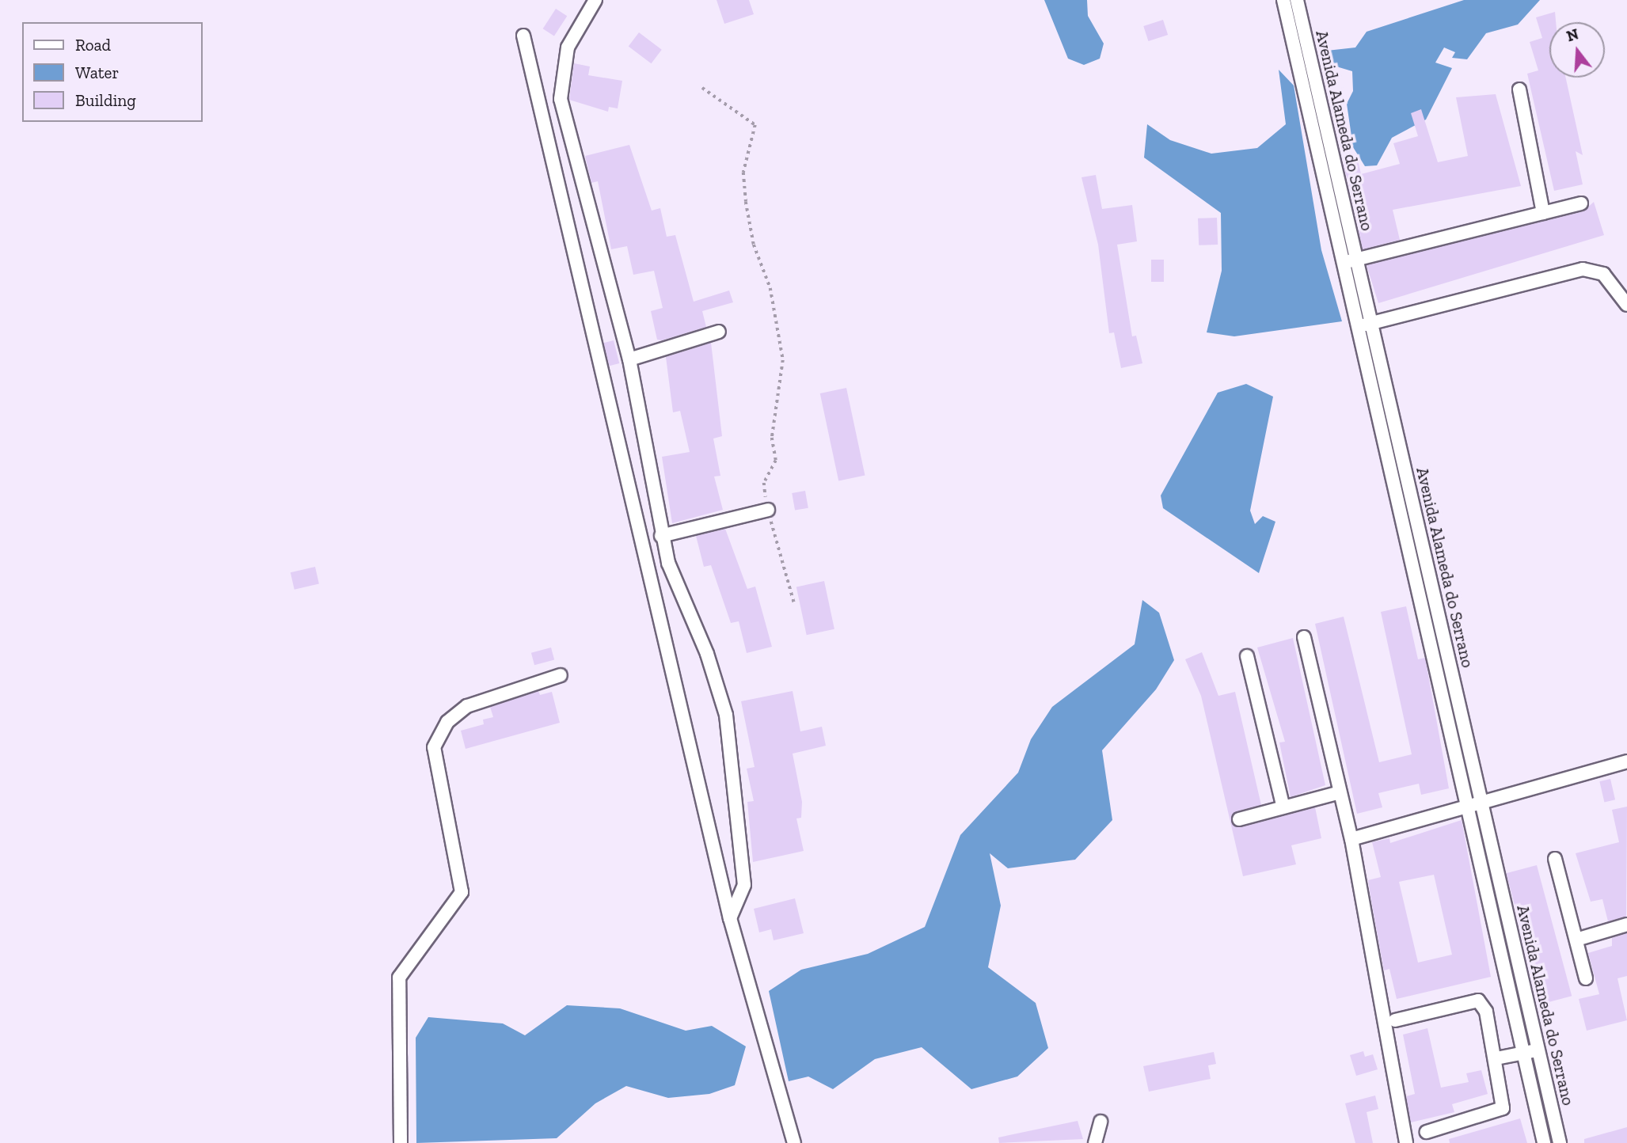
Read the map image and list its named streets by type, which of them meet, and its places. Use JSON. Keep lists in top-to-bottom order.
{
  "streets": {
    "street": ["Avenida Alameda do Serrano"]
  },
  "legend": ["Road", "Water", "Building"],
  "north": "top"
}
